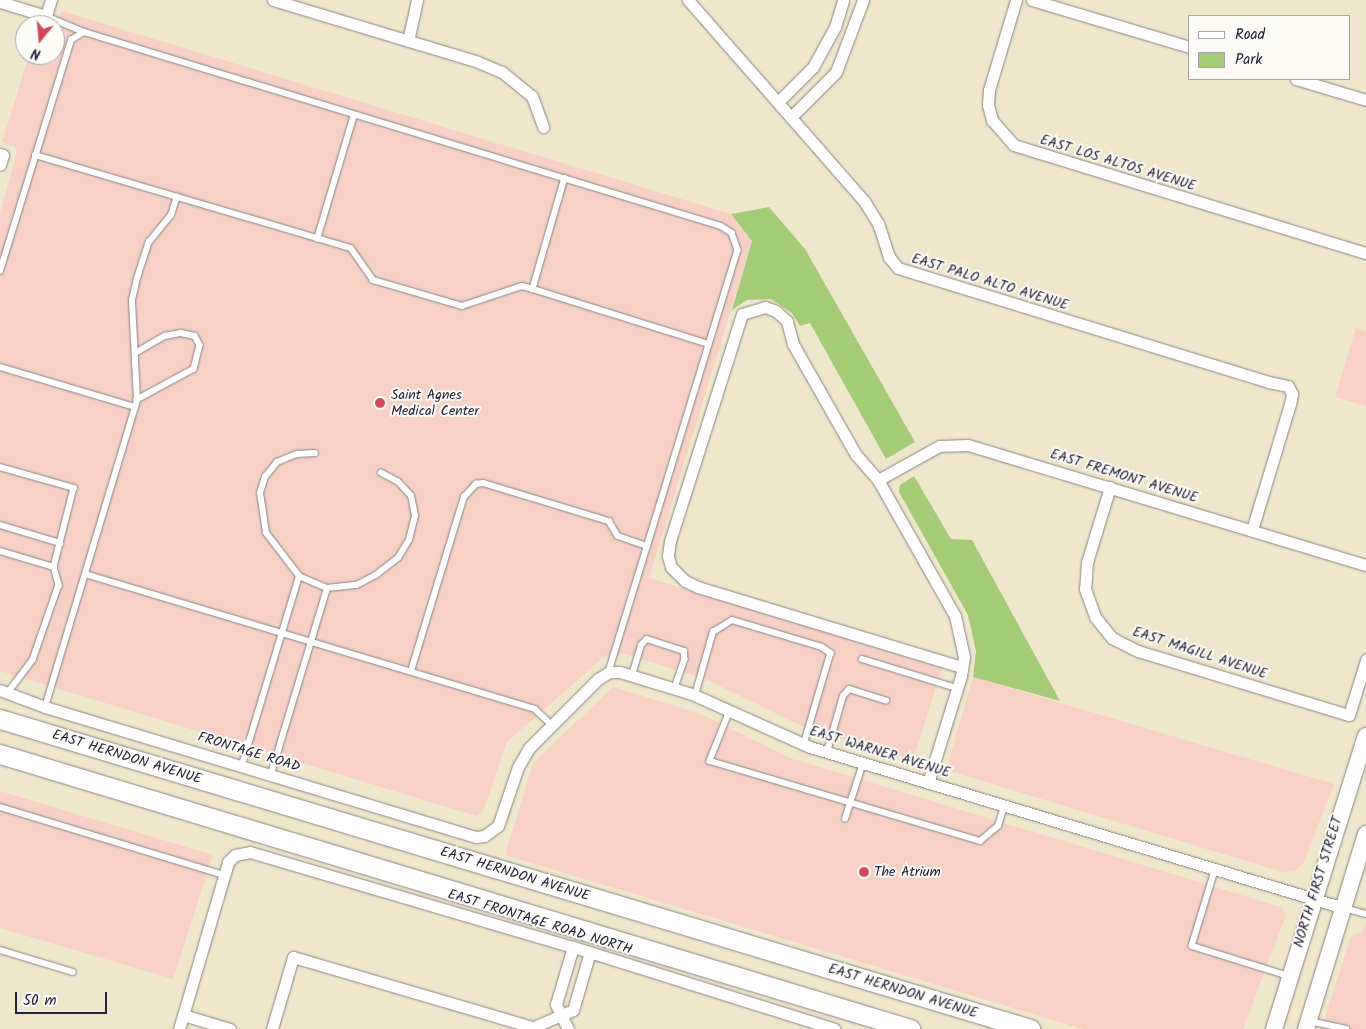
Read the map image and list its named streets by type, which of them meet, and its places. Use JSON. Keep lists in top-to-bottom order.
{
  "streets": {
    "main road": ["EAST HERNDON AVENUE", "NORTH FIRST STREET"],
    "street": [
      "EAST LOS ALTOS AVENUE",
      "EAST PALO ALTO AVENUE",
      "EAST FREMONT AVENUE",
      "EAST MAGILL AVENUE",
      "FRONTAGE ROAD",
      "EAST WARNER AVENUE",
      "EAST FRONTAGE ROAD NORTH"
    ]
  },
  "crossings": [
    ["EAST PALO ALTO AVENUE", "EAST FREMONT AVENUE"],
    ["EAST FREMONT AVENUE", "EAST MAGILL AVENUE"],
    ["EAST WARNER AVENUE", "NORTH FIRST STREET"]
  ],
  "places": ["Saint Agnes Medical Center", "The Atrium"],
  "legend": ["Road", "Park"],
  "scale_bar": "50 m",
  "north": "bottom"
}
